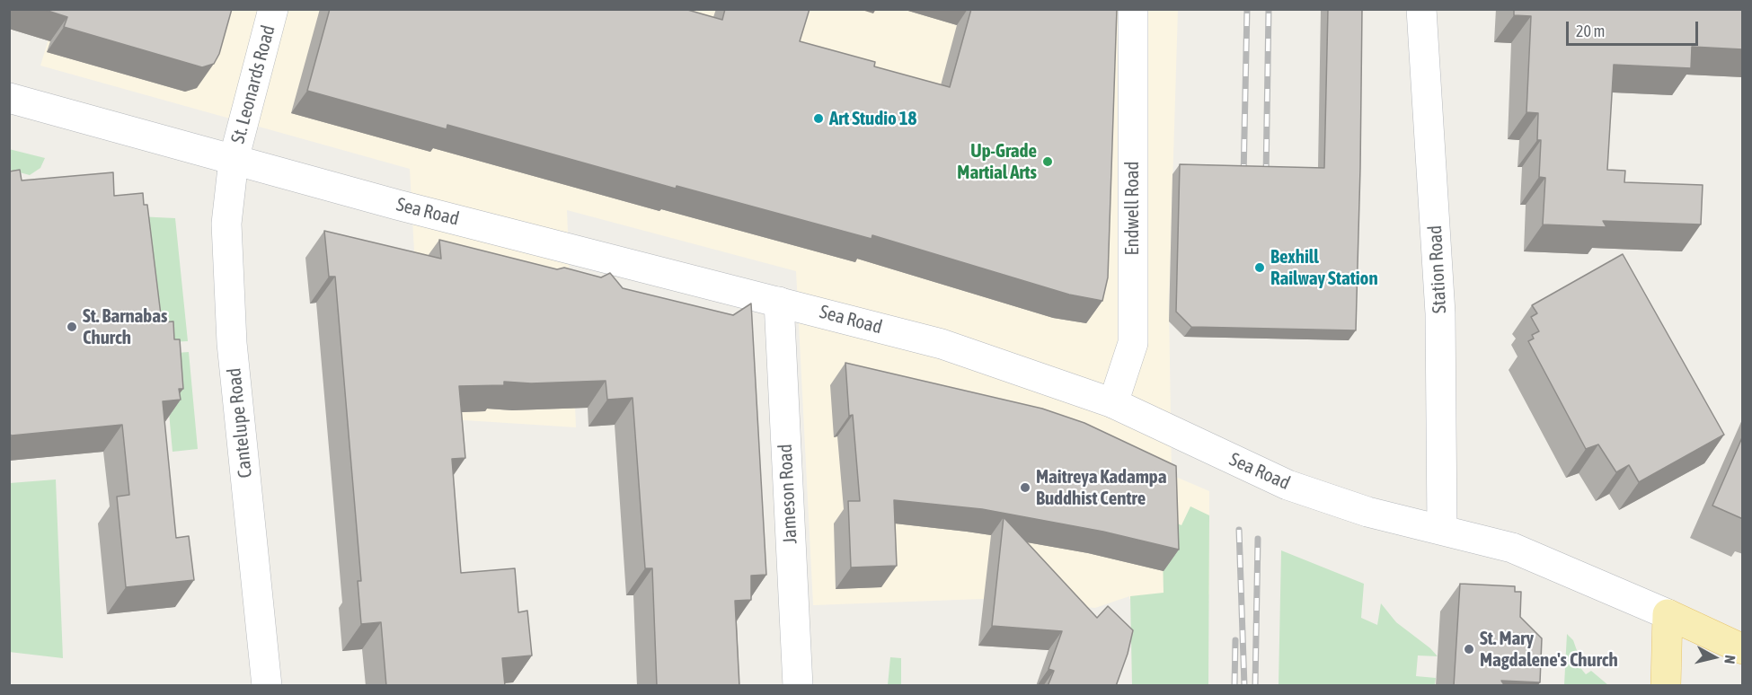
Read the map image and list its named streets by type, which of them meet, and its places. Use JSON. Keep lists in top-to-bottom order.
{
  "streets": {
    "street": [
      "St. Leonards Road",
      "Endwell Road",
      "Sea Road",
      "Station Road",
      "Cantelupe Road",
      "Jameson Road"
    ]
  },
  "crossings": [
    ["St. Leonards Road", "Sea Road"],
    ["St. Leonards Road", "Cantelupe Road"],
    ["Endwell Road", "Sea Road"],
    ["Sea Road", "Station Road"],
    ["Sea Road", "Cantelupe Road"],
    ["Sea Road", "Jameson Road"]
  ],
  "places": [
    "Art Studio 18",
    "Up-Grade Martial Arts",
    "Bexhill Railway Station",
    "St. Barnabas Church",
    "Maitreya Kadampa Buddhist Centre",
    "St. Mary Magdalene's Church"
  ],
  "scale_bar": "20 m",
  "north": "right"
}
